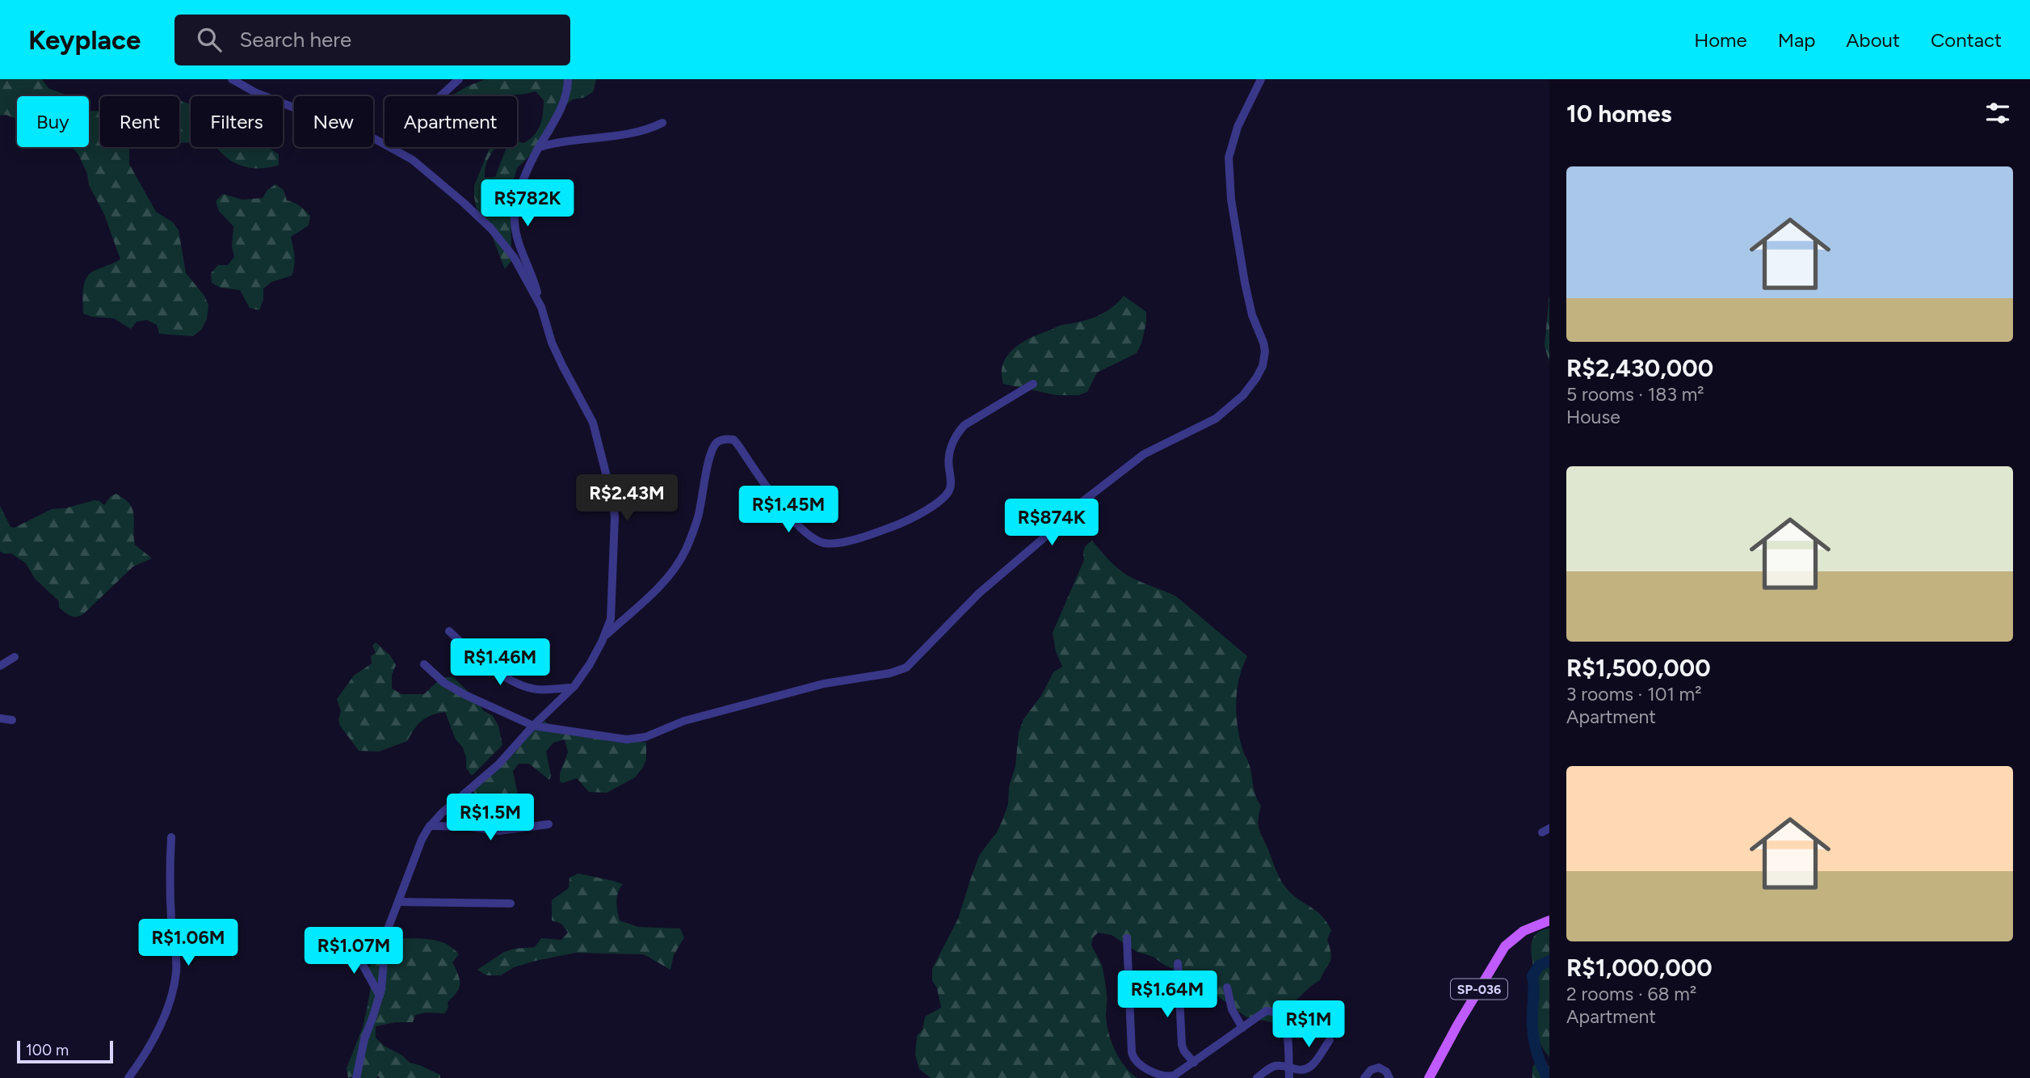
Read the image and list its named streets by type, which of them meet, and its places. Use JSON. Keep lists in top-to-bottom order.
{
  "streets": {
    "main road": ["SP-036"]
  },
  "scale_bar": "100 m",
  "page": {
    "header": "Keyplace",
    "search": "Search here",
    "nav": [
      "Home",
      "Map",
      "About",
      "Contact"
    ],
    "heading": "10 homes",
    "chip": [
      "Buy",
      "Rent",
      "Filters",
      "New",
      "Apartment"
    ],
    "list": [
      {
        "name": "R$2,430,000",
        "note": "5 rooms · 183 m² · House"
      },
      {
        "name": "R$1,500,000",
        "note": "3 rooms · 101 m² · Apartment"
      },
      {
        "name": "R$1,000,000",
        "note": "2 rooms · 68 m² · Apartment"
      }
    ],
    "price": [
      "R$782K",
      "R$2.43M",
      "R$1.45M",
      "R$874K",
      "R$1.46M",
      "R$1.5M",
      "R$1.06M",
      "R$1.07M",
      "R$1.64M",
      "R$1M"
    ],
    "scale": "100 m"
  }
}
